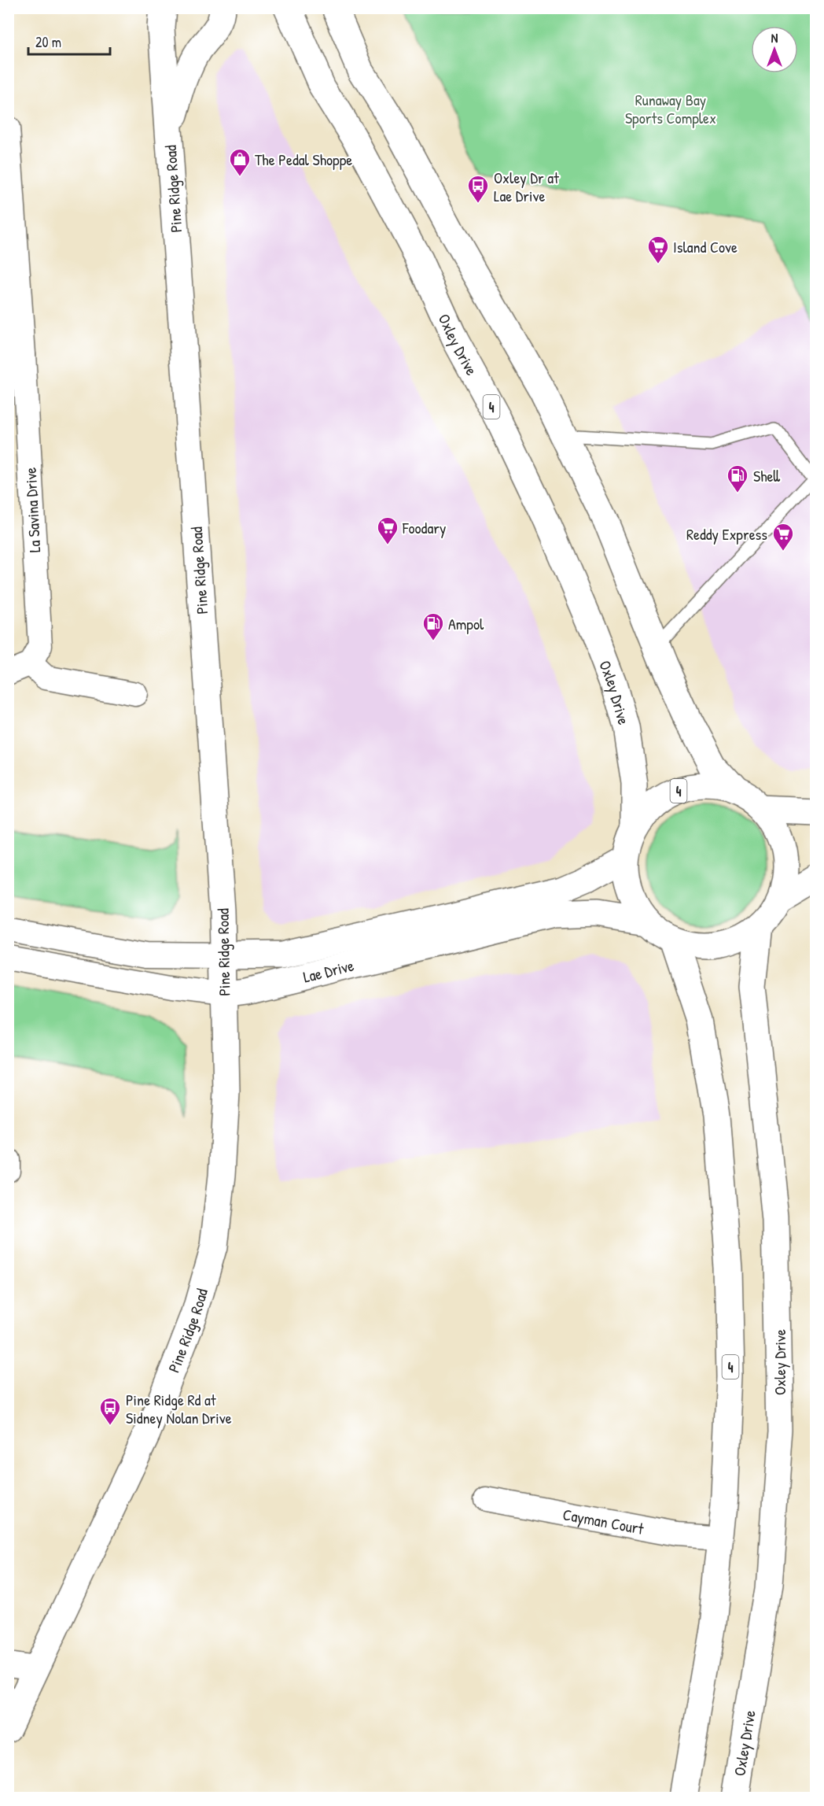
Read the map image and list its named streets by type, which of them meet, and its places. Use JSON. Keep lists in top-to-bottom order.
{
  "streets": {
    "main road": [
      "Pine Ridge Road",
      "Oxley Drive",
      "4",
      "Lae Drive"
    ],
    "street": ["La Savina Drive", "Cayman Court"]
  },
  "crossings": [
    ["Pine Ridge Road", "Lae Drive"],
    ["Oxley Drive", "4"],
    ["Oxley Drive", "Lae Drive"],
    ["4", "Lae Drive"],
    ["4", "Cayman Court"]
  ],
  "parks": ["Runaway Bay Sports Complex"],
  "places": {
    "shop": ["The Pedal Shoppe"],
    "bus stop": ["Oxley Dr at Lae Drive", "Pine Ridge Rd at Sidney Nolan Drive"],
    "supermarket": ["Island Cove", "Foodary", "Reddy Express"],
    "fuel station": ["Shell", "Ampol"]
  },
  "scale_bar": "20 m",
  "north": "top"
}
